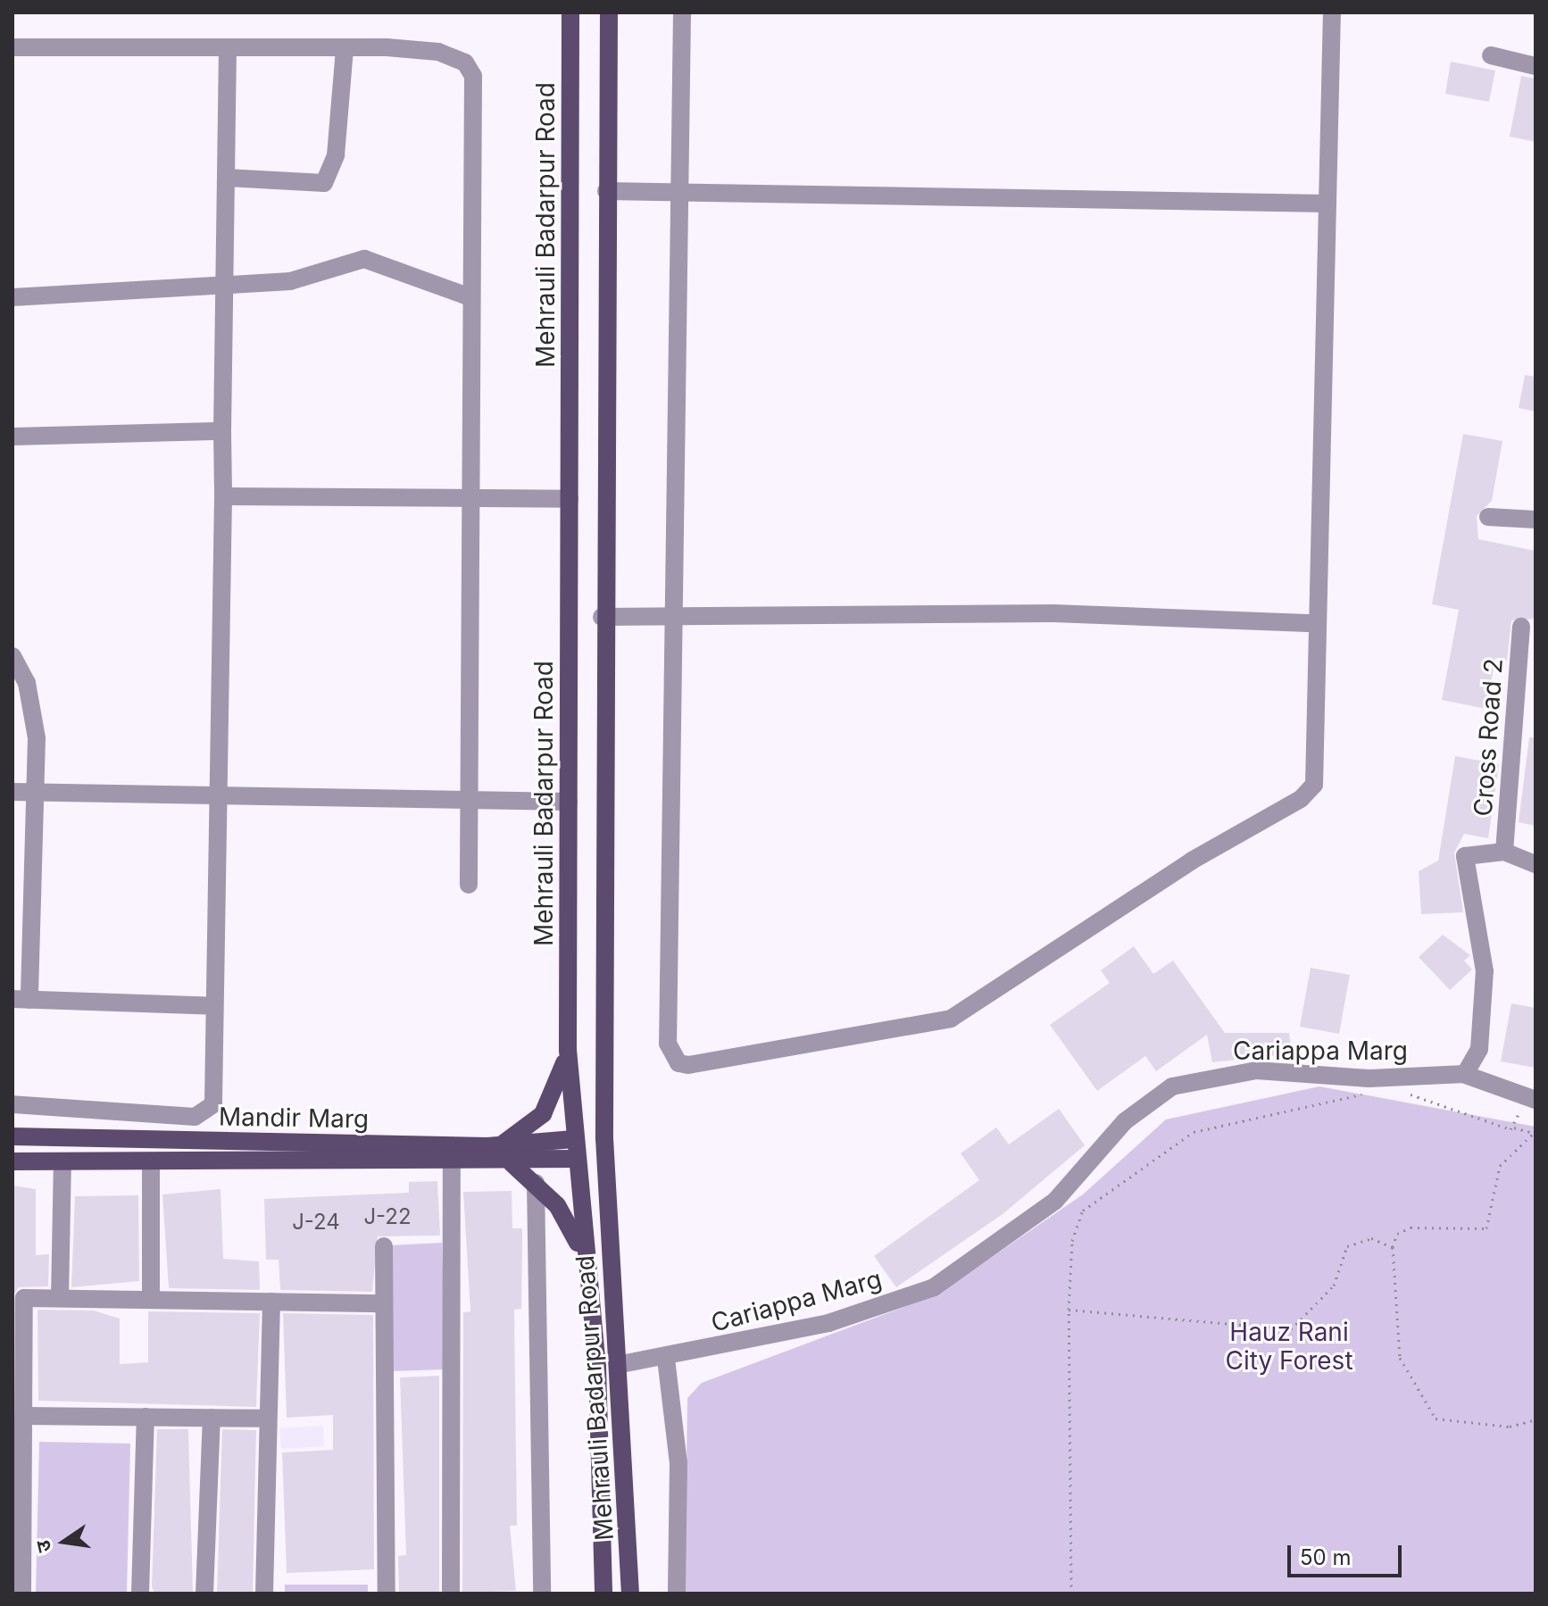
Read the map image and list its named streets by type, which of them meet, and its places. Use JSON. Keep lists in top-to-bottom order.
{
  "streets": {
    "main road": ["Mehrauli Badarpur Road", "Mandir Marg"],
    "street": ["Cross Road 2", "Cariappa Marg"]
  },
  "crossings": [
    ["Mehrauli Badarpur Road", "Cariappa Marg"],
    ["Mehrauli Badarpur Road", "Mandir Marg"]
  ],
  "parks": ["Hauz Rani City Forest"],
  "house_numbers": ["J-22", "J-24"],
  "scale_bar": "50 m",
  "north": "left"
}
